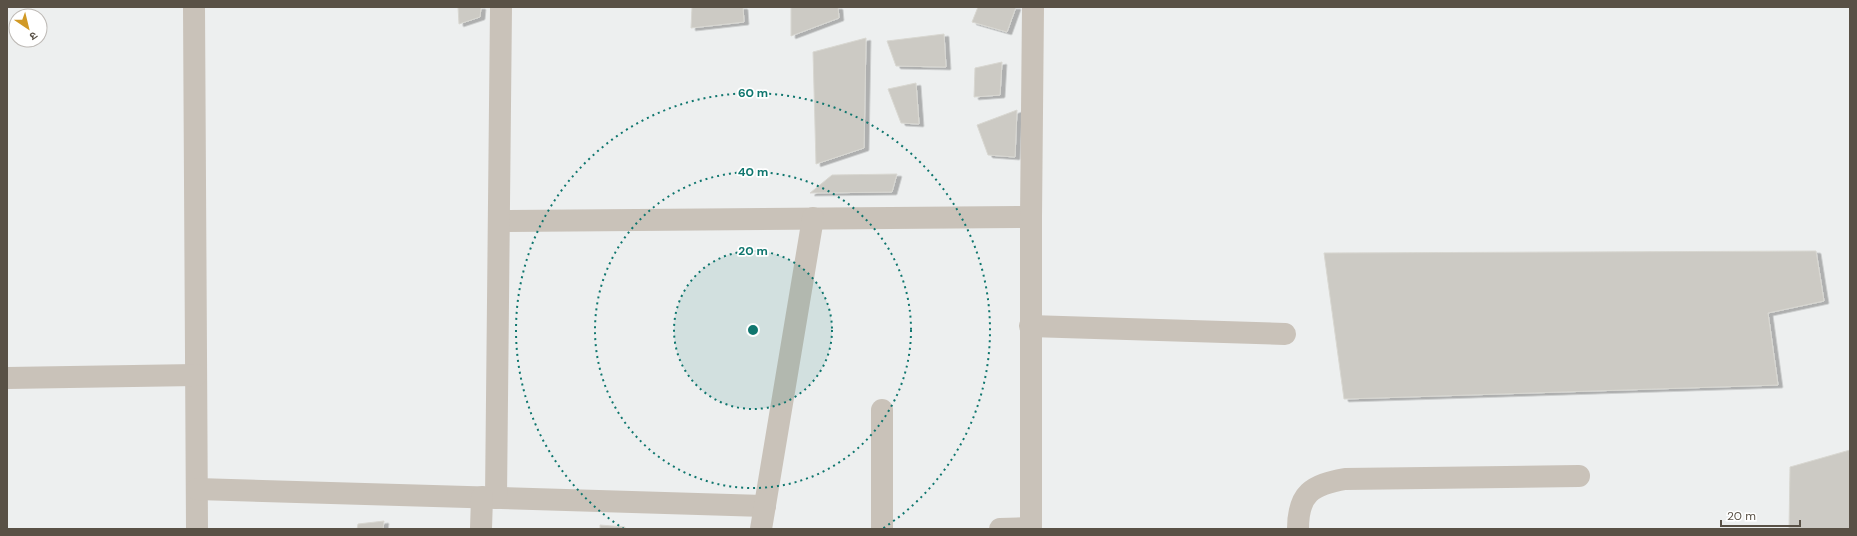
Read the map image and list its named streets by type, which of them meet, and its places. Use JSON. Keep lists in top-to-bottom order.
{
  "scale_bar": "20 m",
  "north": "bottom right",
  "rings": ["60 m", "40 m", "20 m"]
}
